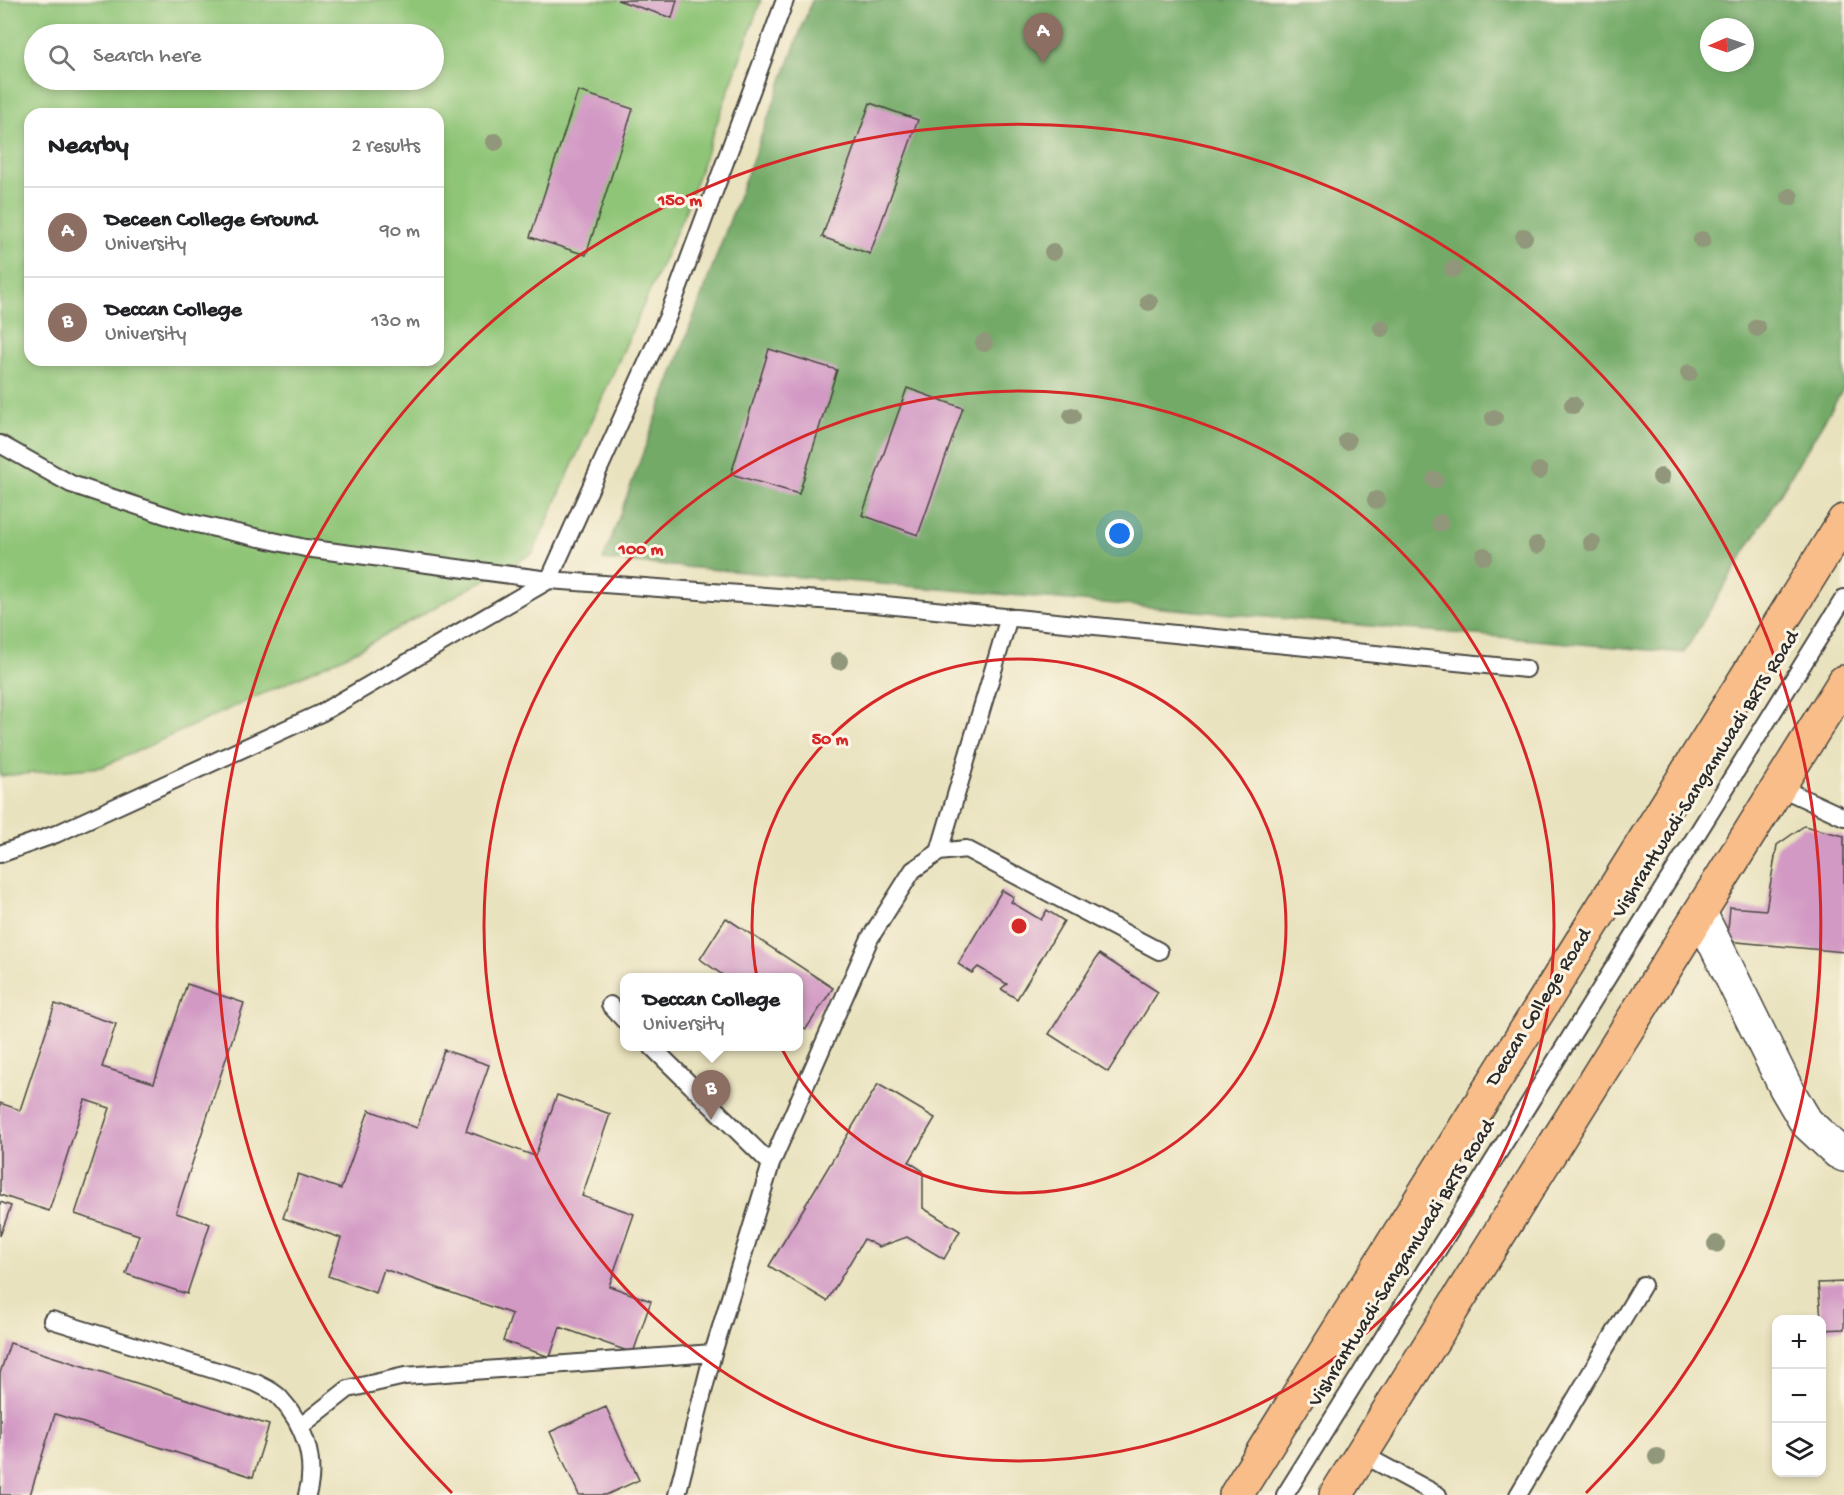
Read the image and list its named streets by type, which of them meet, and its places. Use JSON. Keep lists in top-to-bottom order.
{
  "streets": {
    "main road": ["Deccan College Road"],
    "lane": ["Vishrantwadi-Sangamwadi BRTS Road"]
  },
  "north": "left",
  "page": {
    "pins": ["A", "B"],
    "search": "Search here",
    "heading": ["Nearby", "2 results"],
    "list": [
      {
        "mark": "A",
        "name": "Deceen College Ground",
        "note": "University",
        "value": "90 m"
      },
      {
        "mark": "B",
        "name": "Deccan College",
        "note": "University",
        "value": "130 m"
      }
    ],
    "popup": ["Deccan College", "University"],
    "map_buttons": ["+", "−"]
  },
  "rings": ["150 m", "100 m", "50 m"]
}
